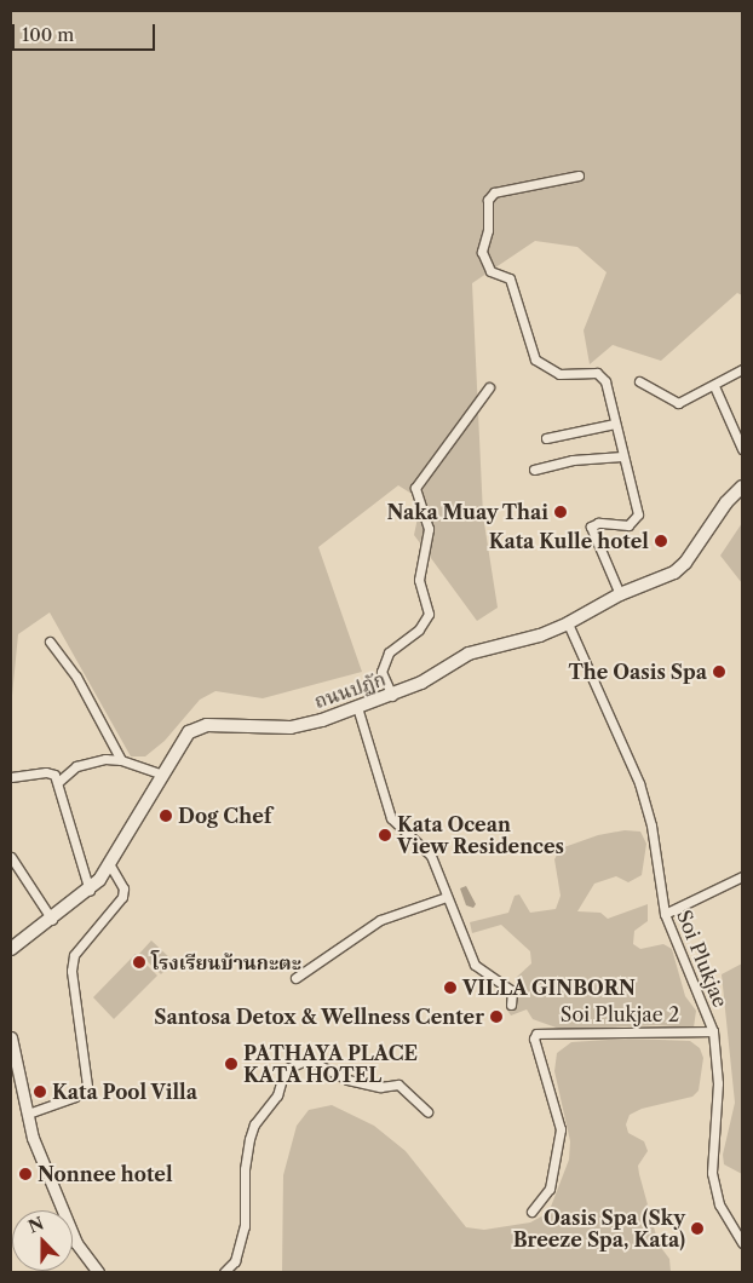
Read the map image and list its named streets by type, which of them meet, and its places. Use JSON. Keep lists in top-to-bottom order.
{
  "streets": {
    "main road": ["ถนนปฏัก"],
    "street": ["Soi Plukjae", "Soi Plukjae 2"]
  },
  "crossings": [
    ["ถนนปฏัก", "Soi Plukjae"],
    ["Soi Plukjae", "Soi Plukjae 2"]
  ],
  "places": [
    "Naka Muay Thai",
    "Kata Kulle hotel",
    "The Oasis Spa",
    "Dog Chef",
    "Kata Ocean View Residences",
    "โรงเรียนบ้านกะตะ",
    "VILLA GINBORN",
    "Santosa Detox & Wellness Center",
    "PATHAYA PLACE KATA HOTEL",
    "Kata Pool Villa",
    "Nonnee hotel",
    "Oasis Spa (Sky Breeze Spa, Kata)"
  ],
  "scale_bar": "100 m",
  "north": "top"
}
